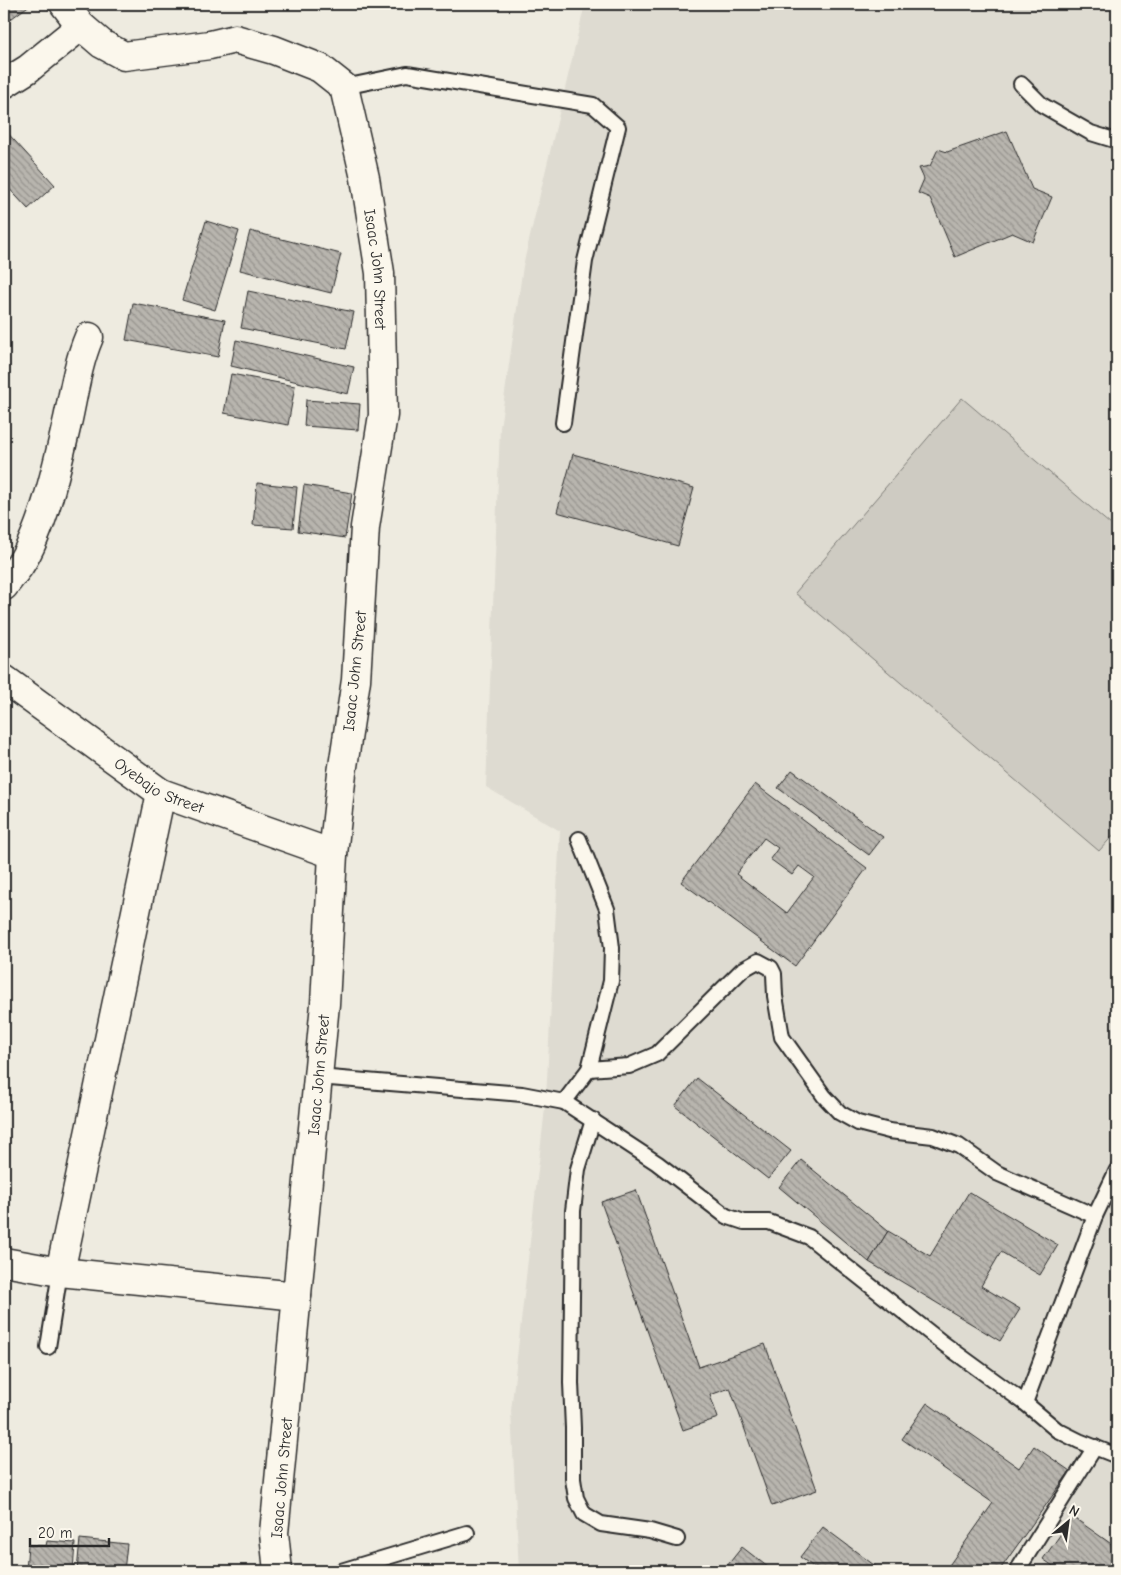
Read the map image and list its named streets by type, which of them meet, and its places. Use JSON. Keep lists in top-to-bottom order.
{
  "streets": {
    "street": ["Isaac John Street", "Oyebajo Street"]
  },
  "crossings": [
    ["Isaac John Street", "Oyebajo Street"]
  ],
  "scale_bar": "20 m",
  "north": "top right"
}
